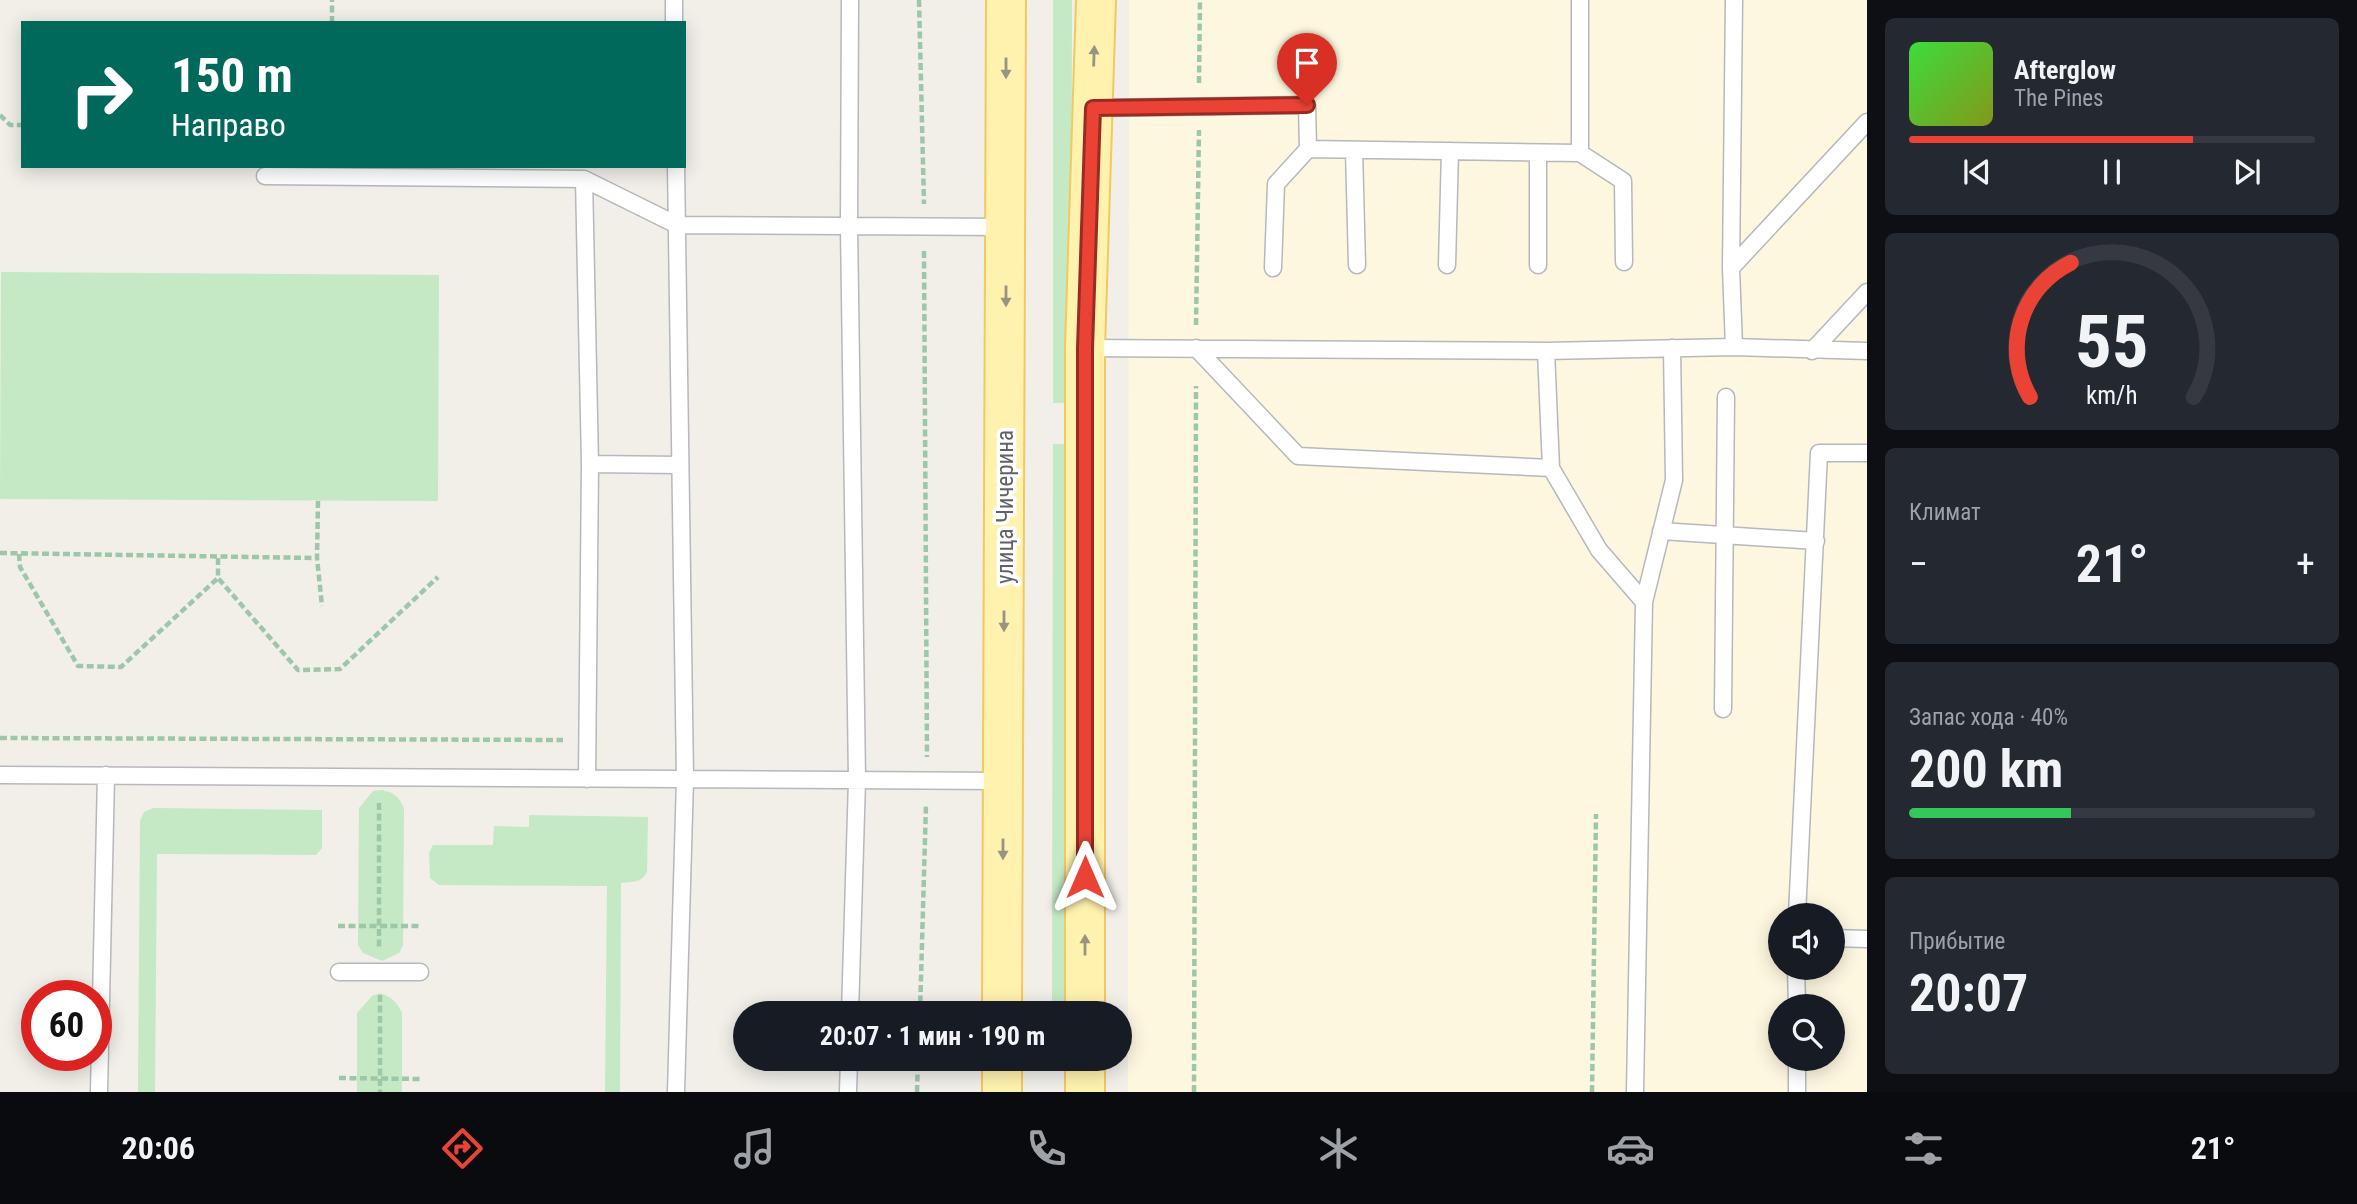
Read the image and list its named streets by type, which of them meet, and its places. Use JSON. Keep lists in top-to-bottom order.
{
  "streets": {
    "main road": ["улица Чичерина"]
  },
  "page": {
    "turn": ["150 m", "Направо"],
    "song": ["Afterglow", "The Pines"],
    "tile": [
      "Климат",
      ["Запас хода · 40%", "200 km"],
      ["Прибытие", "20:07"]
    ],
    "heat": ["−", "21°", "+"],
    "limit": "60",
    "trip": "20:07 · 1 мин · 190 m",
    "tabs": ["20:06", "21°"],
    "gauge": ["55", "km/h"]
  }
}
